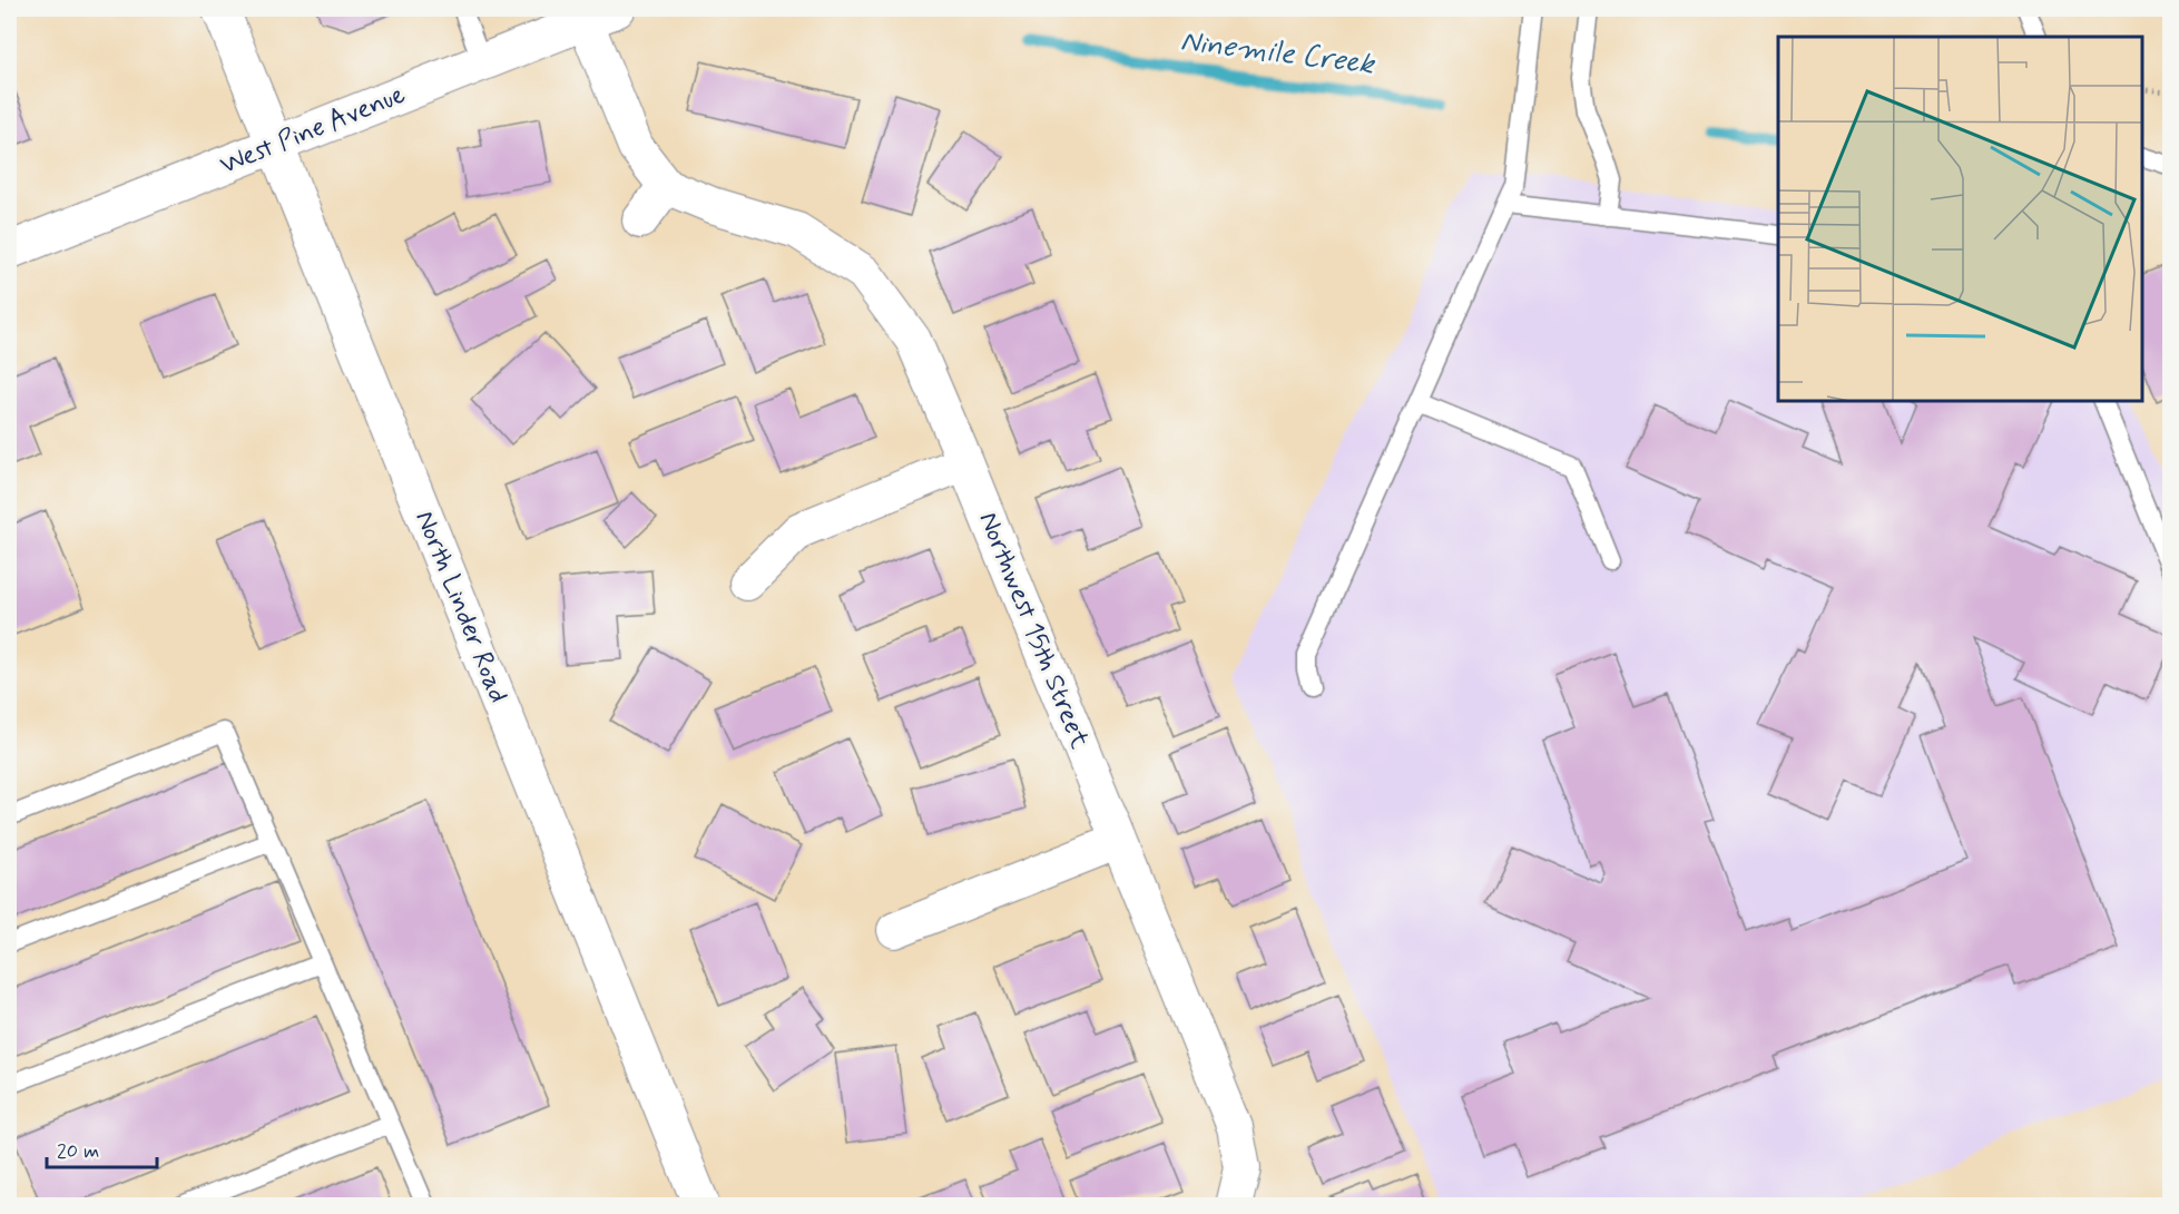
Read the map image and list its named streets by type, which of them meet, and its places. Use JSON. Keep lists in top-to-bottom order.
{
  "streets": {
    "main road": ["West Pine Avenue", "North Linder Road"],
    "street": ["Northwest 15th Street"]
  },
  "crossings": [
    ["West Pine Avenue", "North Linder Road"],
    ["West Pine Avenue", "Northwest 15th Street"]
  ],
  "water": ["Ninemile Creek"],
  "scale_bar": "20 m"
}
